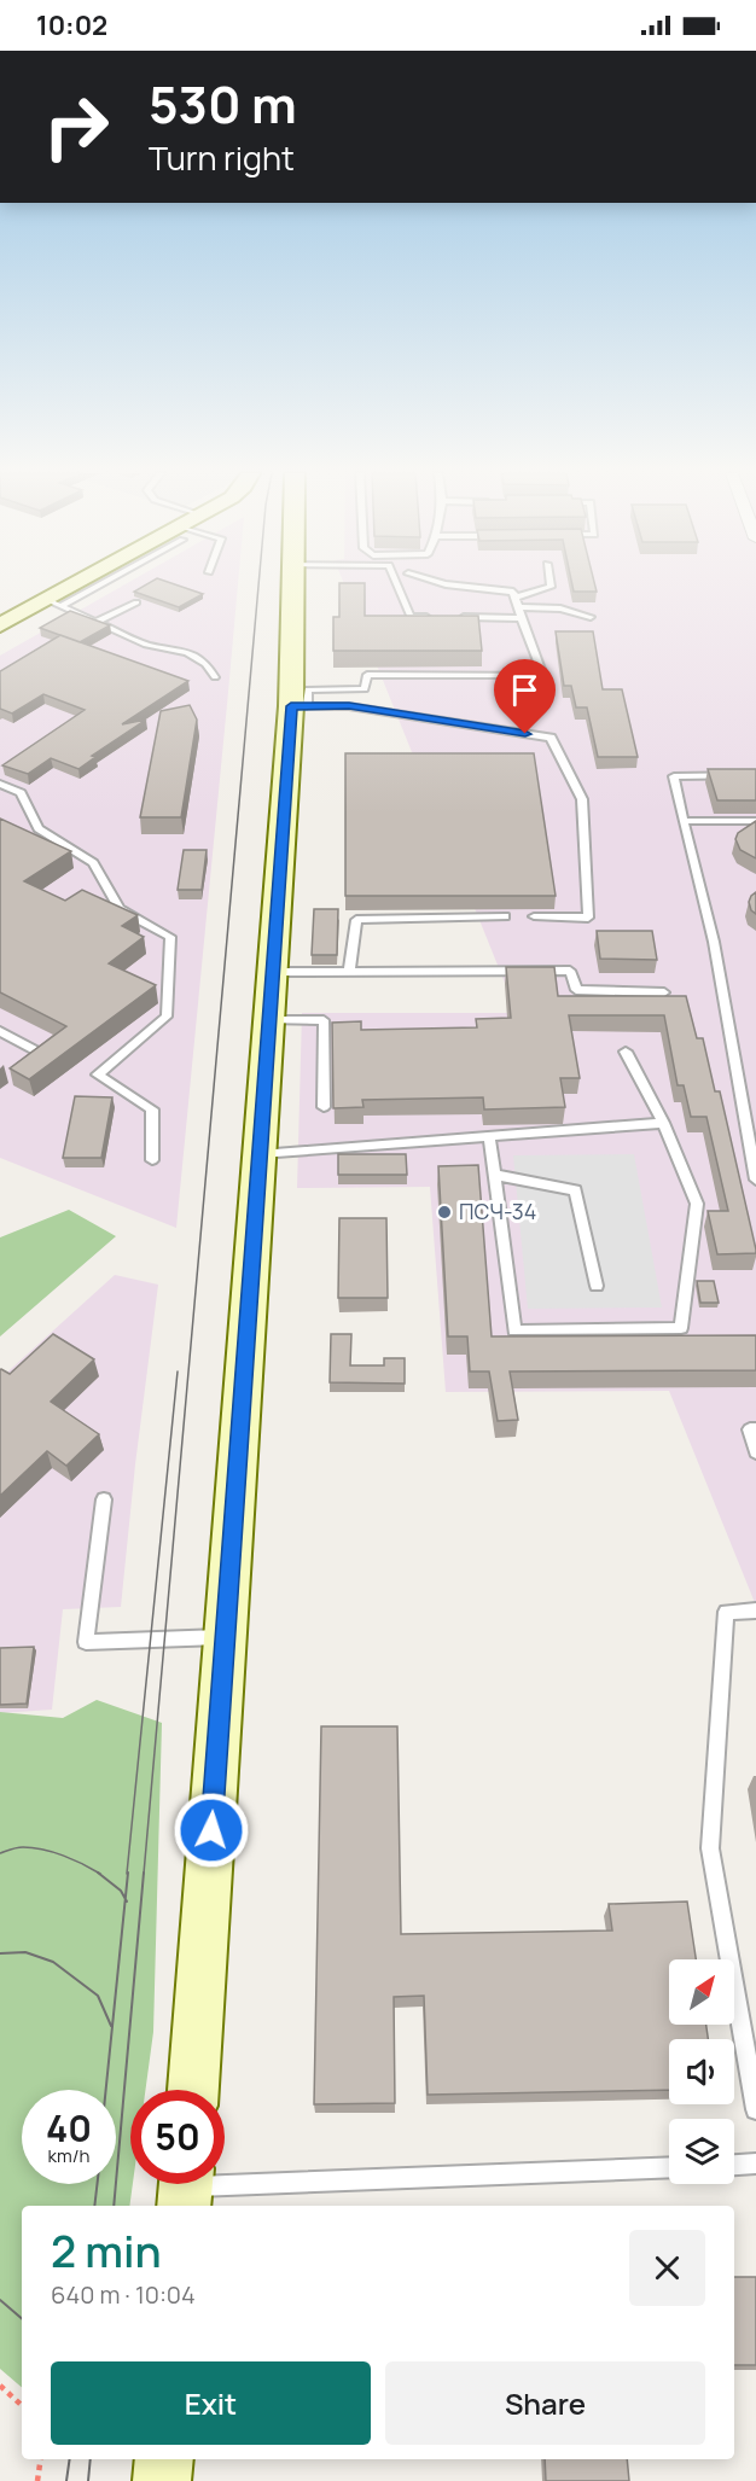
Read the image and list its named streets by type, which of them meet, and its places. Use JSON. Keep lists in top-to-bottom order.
{
  "places": ["ПСЧ-34"],
  "north": "top right",
  "page": {
    "status": "10:02",
    "turn": ["530 m", "Turn right"],
    "speed": "40 km/h",
    "limit": "50",
    "heading": ["2 min", "640 m · 10:04"],
    "buttons": ["Exit", "Share"]
  }
}
